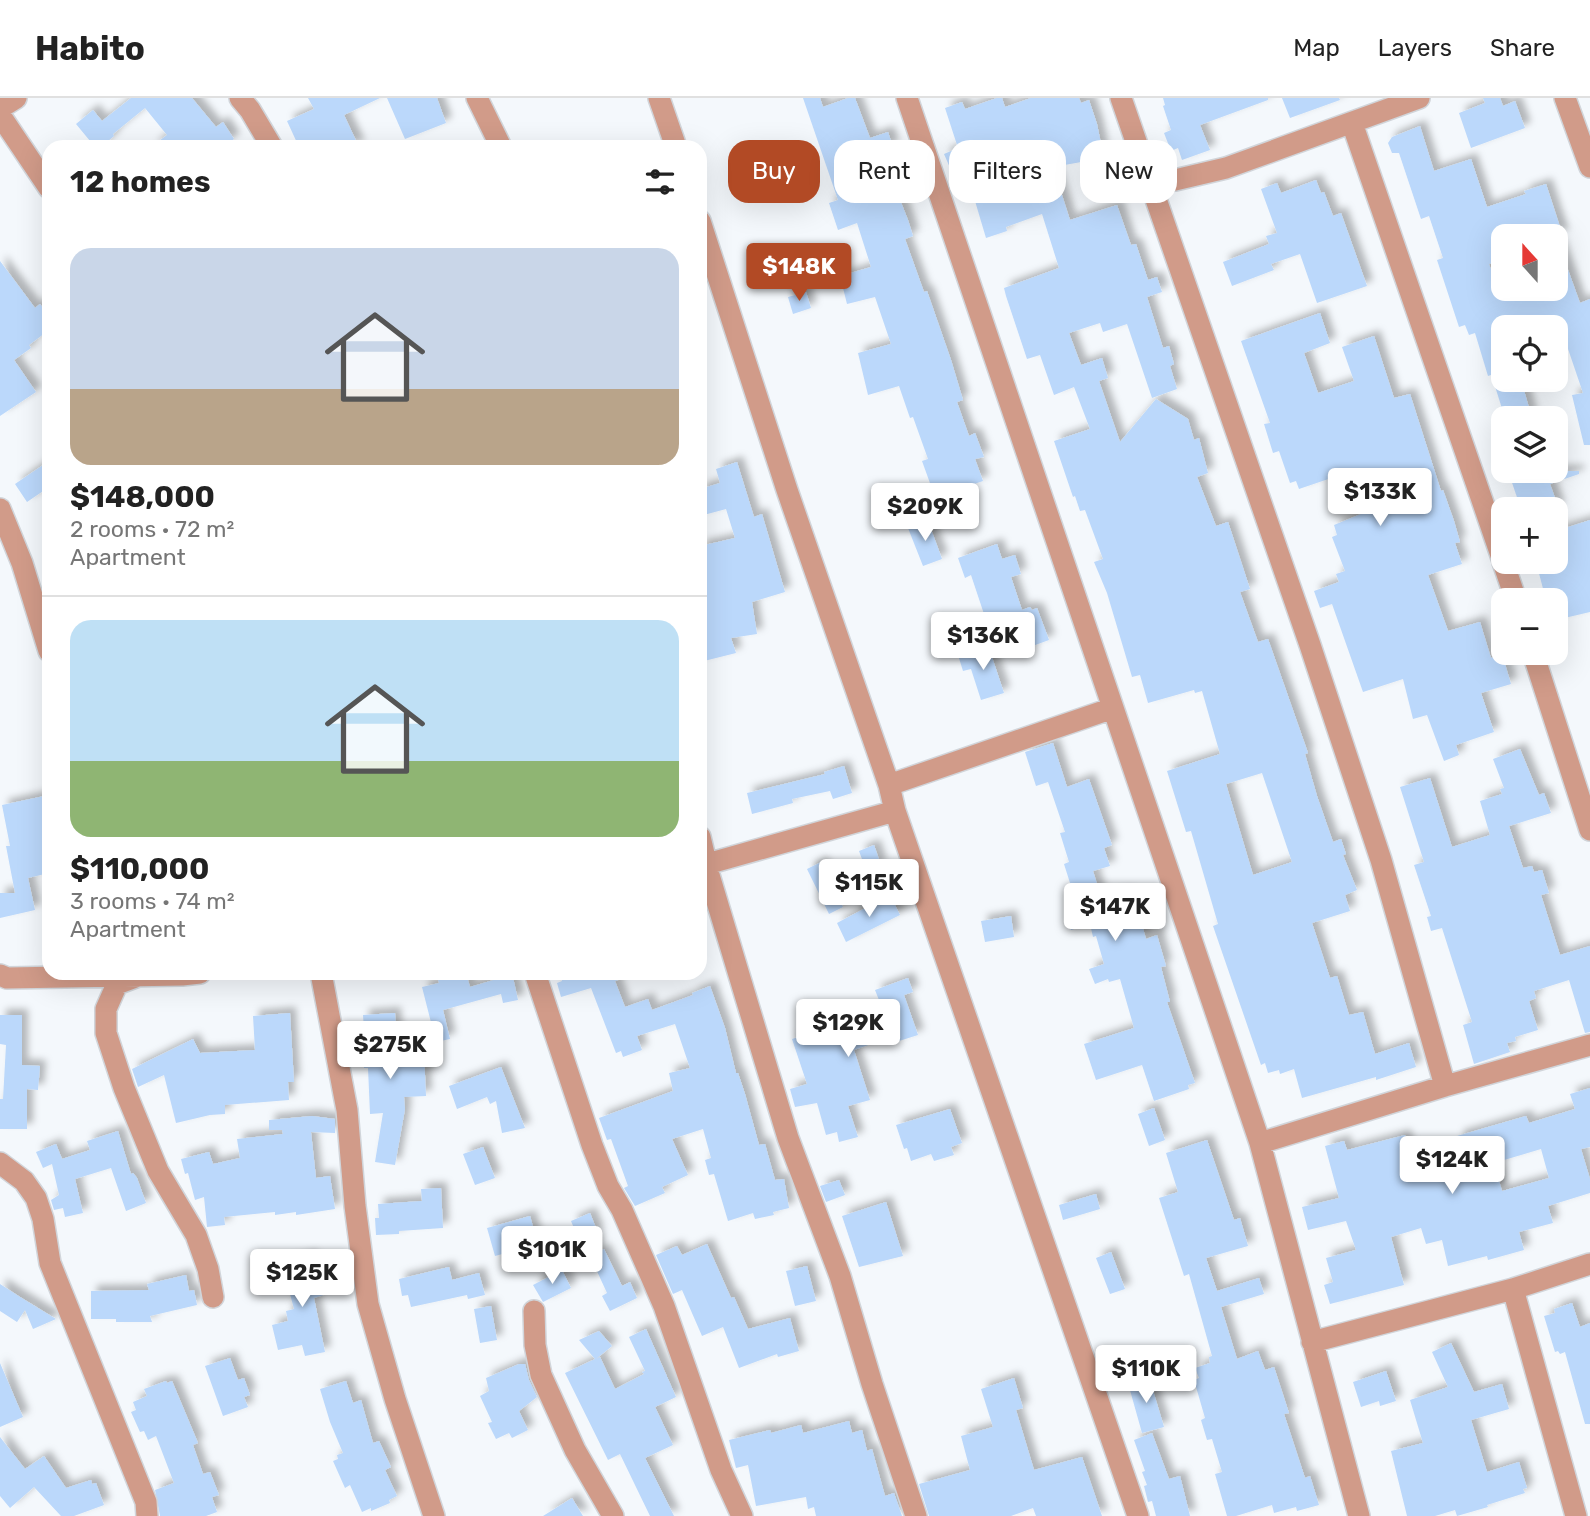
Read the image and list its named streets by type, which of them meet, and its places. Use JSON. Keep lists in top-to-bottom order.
{
  "north": "top",
  "page": {
    "header": "Habito",
    "nav": ["Map", "Layers", "Share"],
    "chip": [
      "Buy",
      "Rent",
      "Filters",
      "New"
    ],
    "heading": "12 homes",
    "map_buttons": ["+", "−"],
    "list": [
      {
        "name": "$148,000",
        "note": "2 rooms · 72 m² · Apartment"
      },
      {
        "name": "$110,000",
        "note": "3 rooms · 74 m² · Apartment"
      }
    ],
    "price": [
      "$148K",
      "$133K",
      "$209K",
      "$136K",
      "$115K",
      "$147K",
      "$129K",
      "$275K",
      "$124K",
      "$101K",
      "$125K",
      "$110K"
    ]
  }
}
